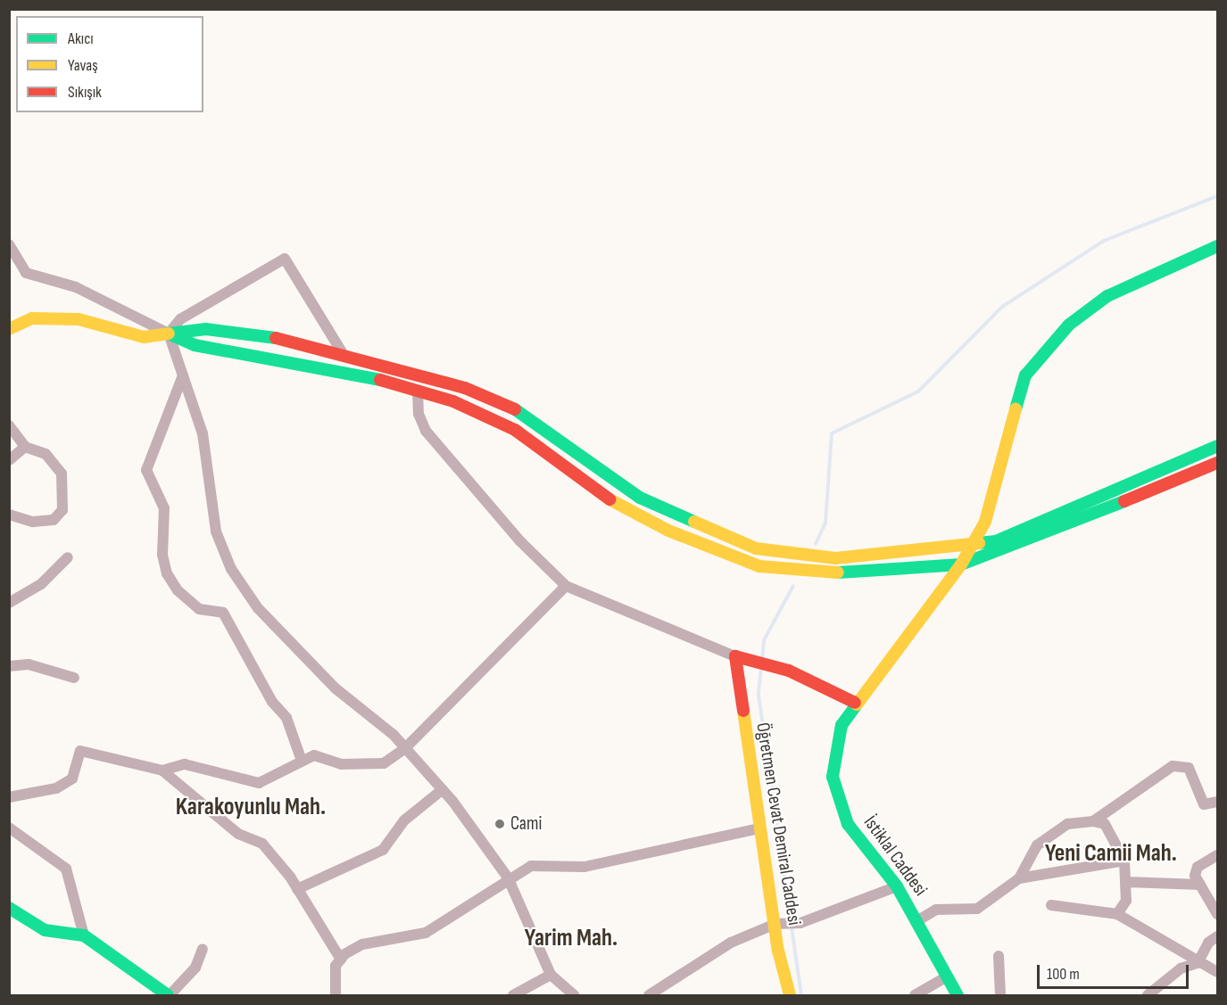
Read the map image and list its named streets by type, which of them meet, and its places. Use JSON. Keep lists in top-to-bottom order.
{
  "streets": {
    "street": ["Öğretmen Cevat Demiral Caddesi", "İstiklal Caddesi"]
  },
  "districts": ["Karakoyunlu Mah.", "Yeni Camii Mah.", "Yarim Mah."],
  "places": ["Cami"],
  "legend": ["Akıcı", "Yavaş", "Sıkışık"],
  "scale_bar": "100 m"
}
